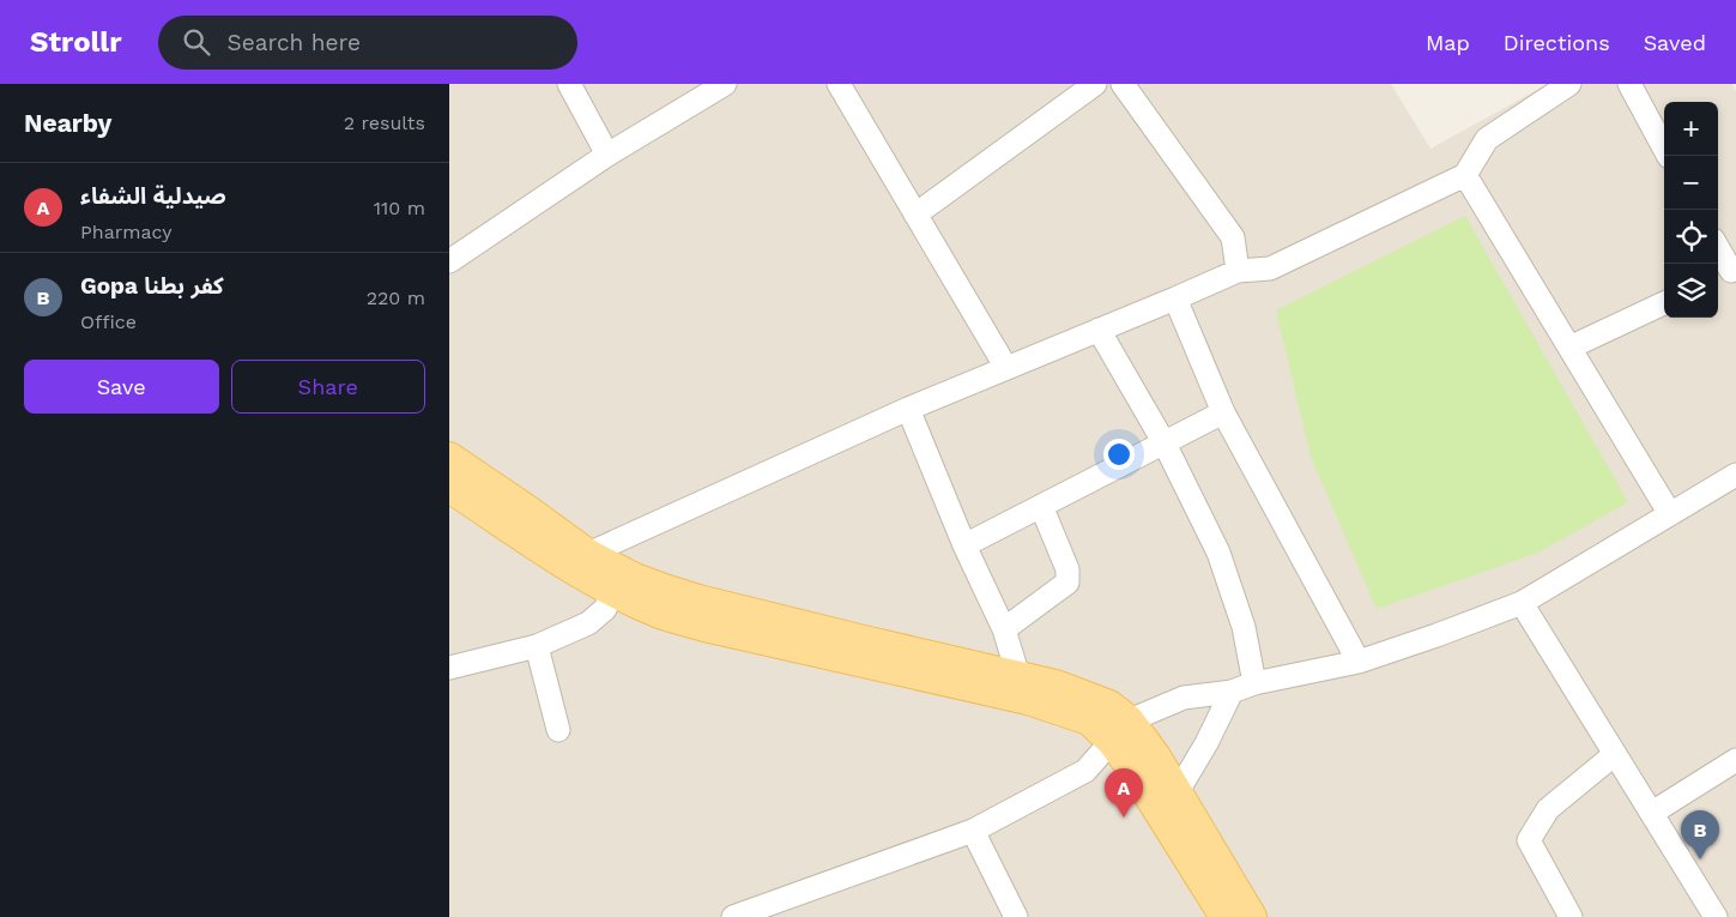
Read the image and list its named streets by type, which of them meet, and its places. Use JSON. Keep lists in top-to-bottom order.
{
  "page": {
    "header": "Strollr",
    "search": "Search here",
    "nav": ["Map", "Directions", "Saved"],
    "heading": ["Nearby", "2 results"],
    "map_buttons": ["+", "−"],
    "list": [
      {
        "mark": "A",
        "name": "صيدلية الشفاء",
        "note": "Pharmacy",
        "value": "110 m"
      },
      {
        "mark": "B",
        "name": "Gopa كفر بطنا",
        "note": "Office",
        "value": "220 m"
      }
    ],
    "buttons": ["Save", "Share"],
    "pins": ["A", "B"]
  }
}
